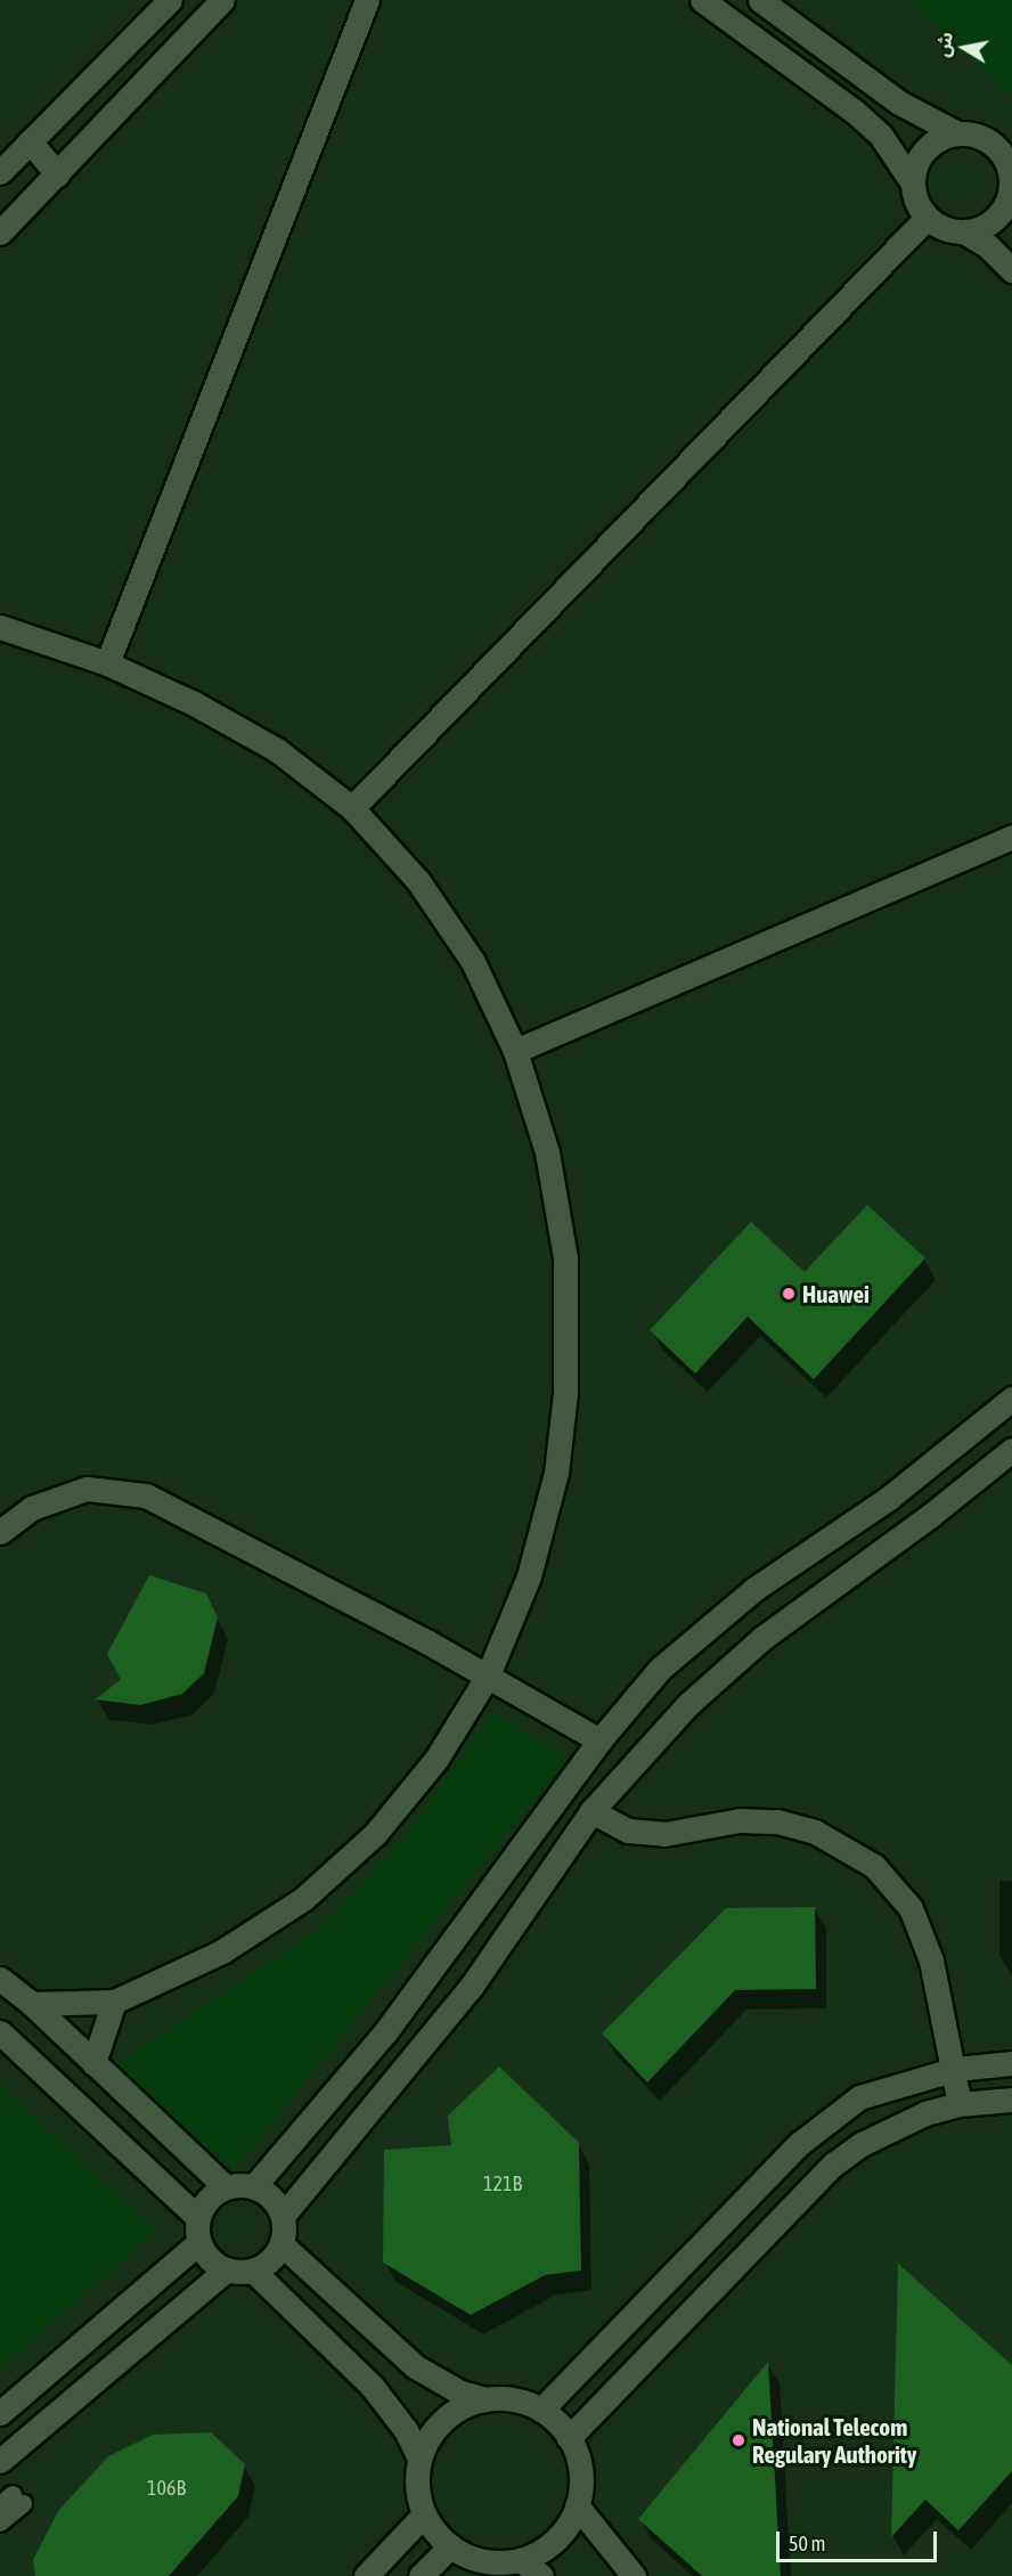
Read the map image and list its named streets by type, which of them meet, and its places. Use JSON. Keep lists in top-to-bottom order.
{
  "places": ["Huawei", "National Telecom Regulary Authority"],
  "house_numbers": ["121B", "106B"],
  "scale_bar": "50 m",
  "north": "left"
}
